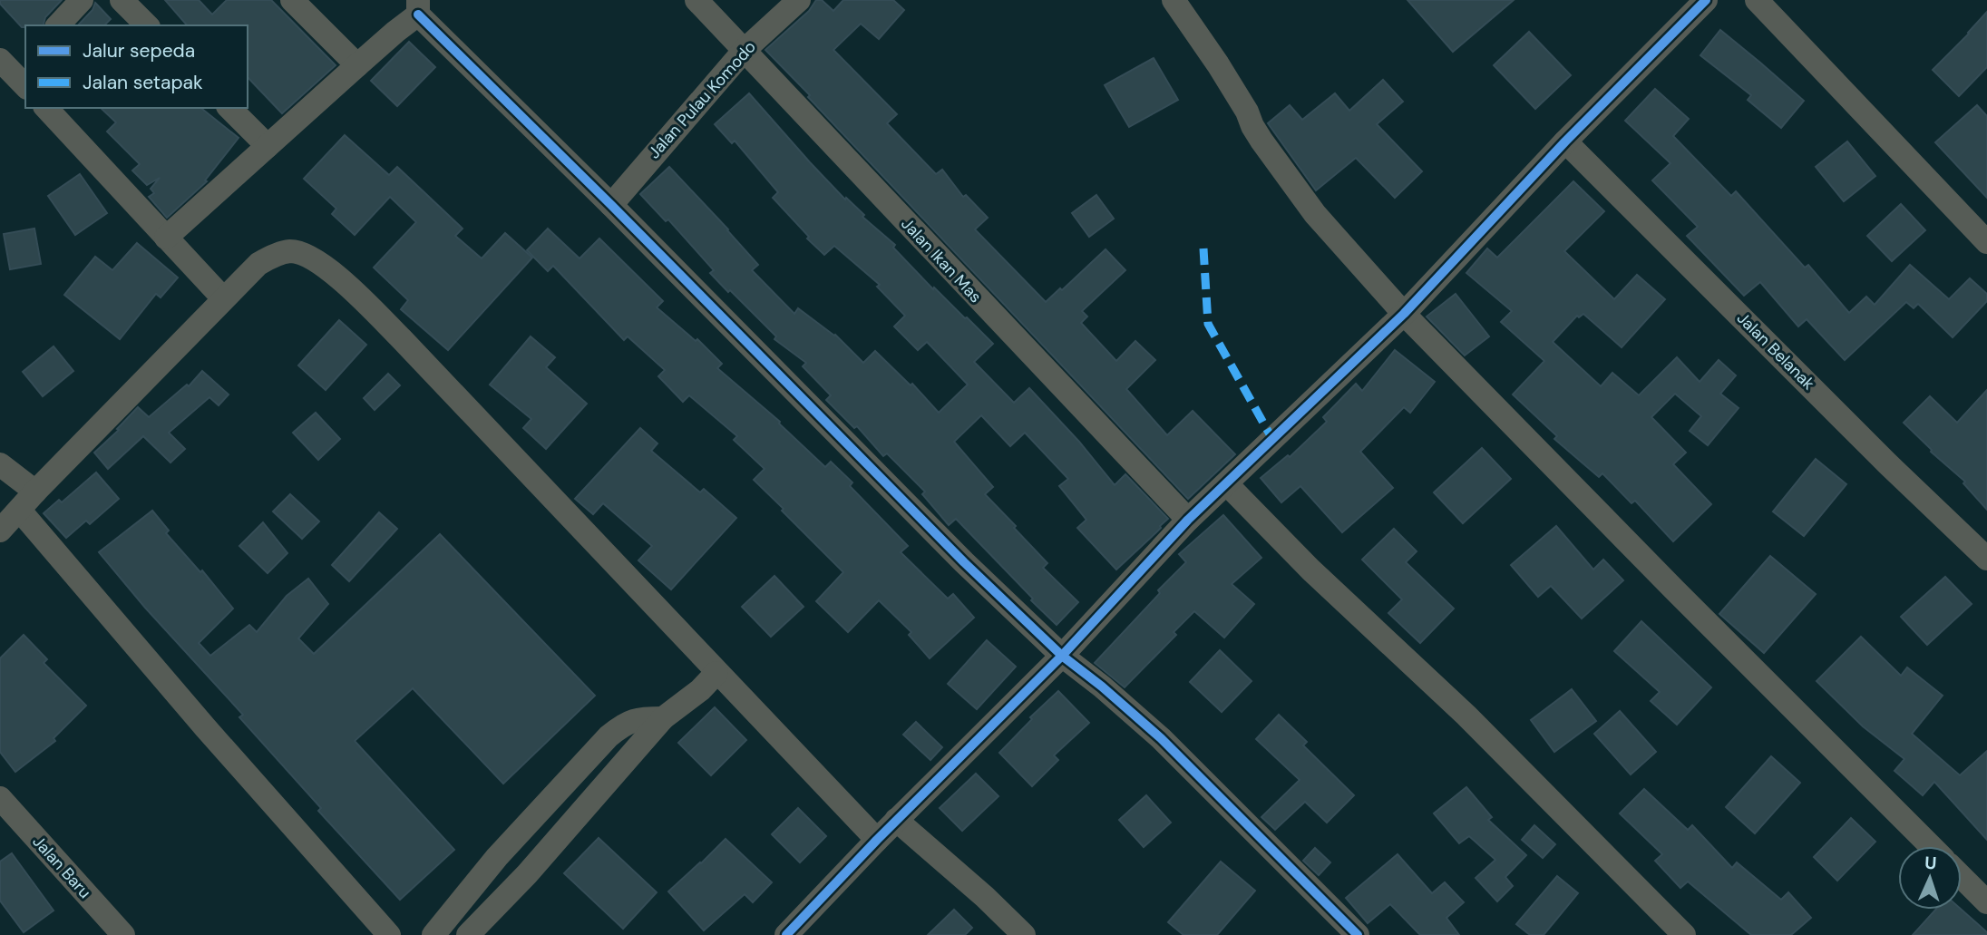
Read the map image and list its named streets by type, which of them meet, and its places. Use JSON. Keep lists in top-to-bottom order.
{
  "streets": {
    "street": [
      "Jalan Pulau Komodo",
      "Jalan Ikan Mas",
      "Jalan Belanak",
      "Jalan Baru"
    ]
  },
  "crossings": [
    ["Jalan Pulau Komodo", "Jalan Ikan Mas"]
  ],
  "legend": ["Jalur sepeda", "Jalan setapak"],
  "north": "top"
}
